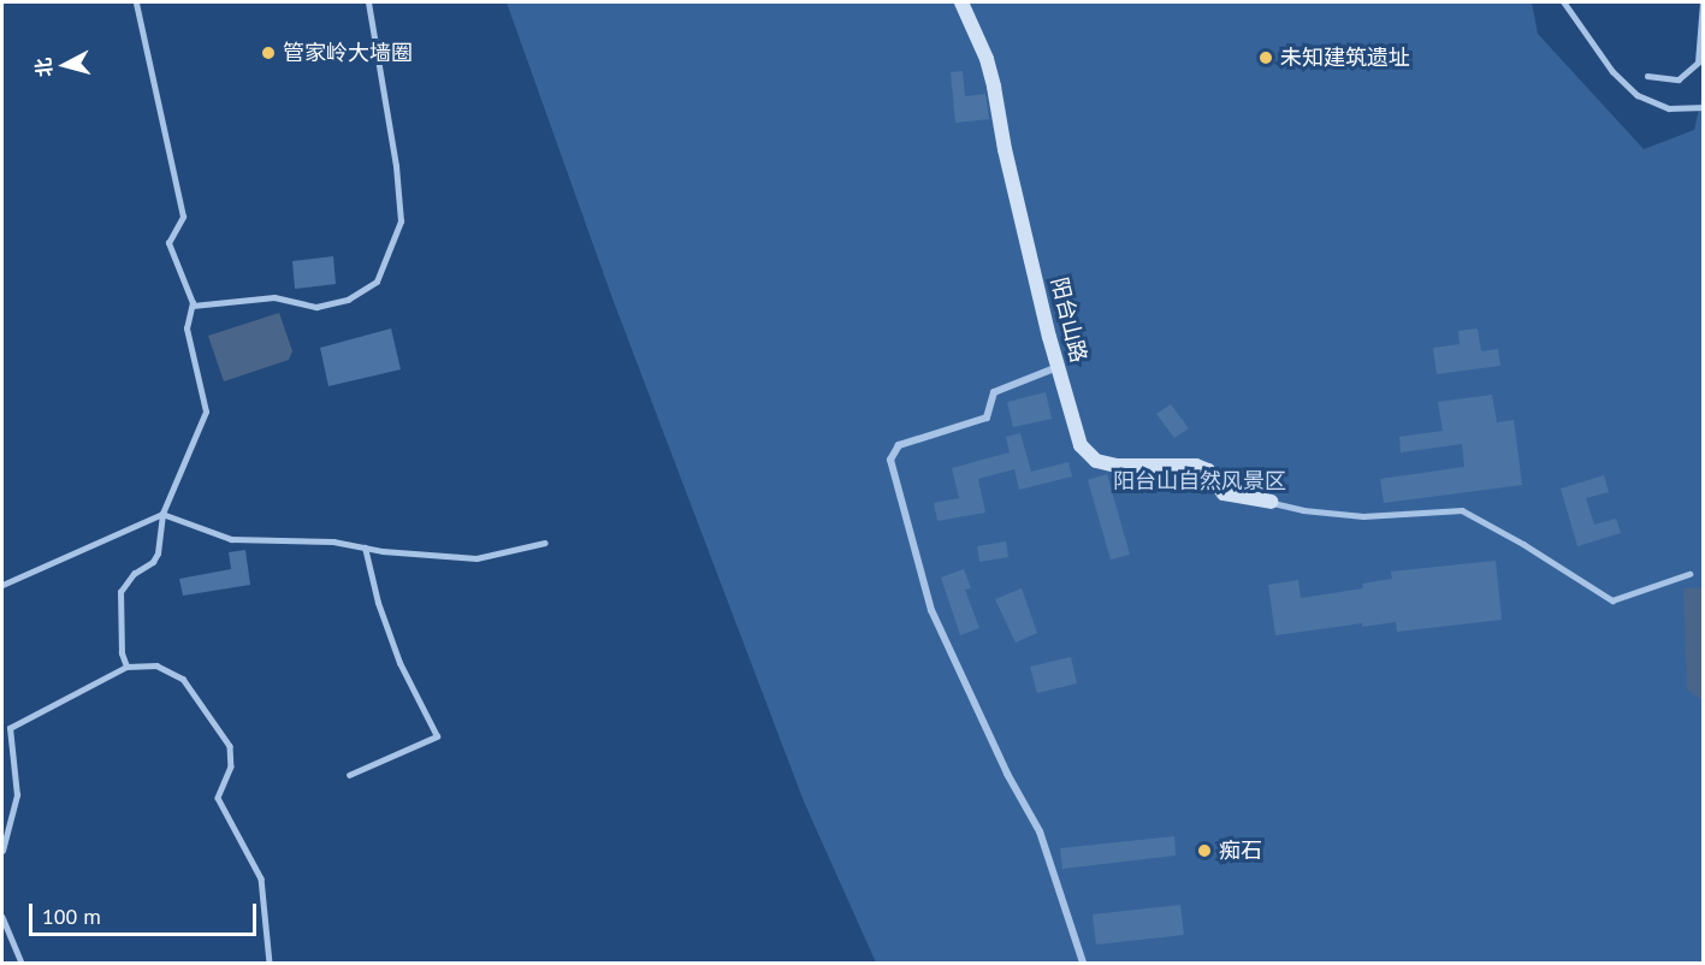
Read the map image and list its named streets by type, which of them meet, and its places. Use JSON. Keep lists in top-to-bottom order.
{
  "streets": {
    "street": ["阳台山路"]
  },
  "parks": ["阳台山自然风景区"],
  "places": ["管家岭大墙圈", "未知建筑遗址", "痴石"],
  "scale_bar": "100 m",
  "north": "left"
}
